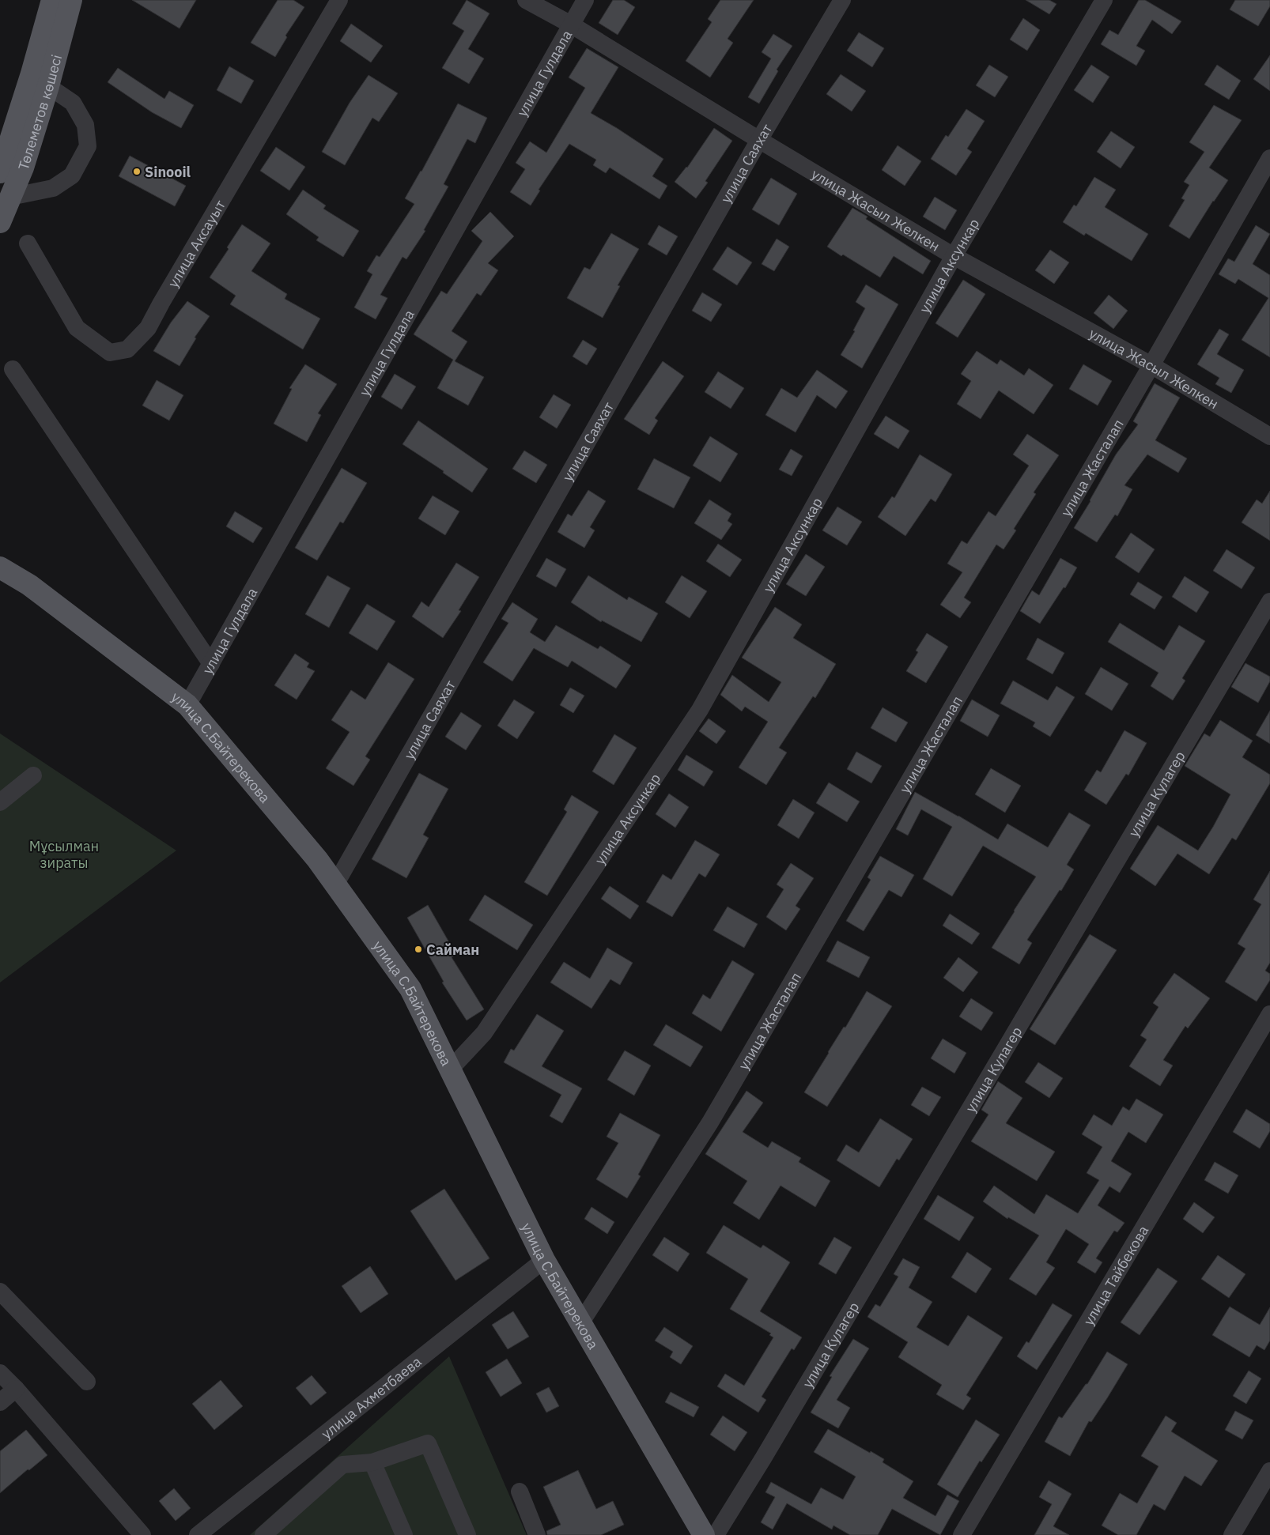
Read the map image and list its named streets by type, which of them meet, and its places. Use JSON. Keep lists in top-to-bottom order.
{
  "streets": {
    "main road": ["Төлеметов көшесі", "улица С.Байтерекова"],
    "street": [
      "улица Гулдала",
      "улица Саяхат",
      "улица Жасыл Желкен",
      "улица Аксауыт",
      "улица Аксункар",
      "улица Жасталап",
      "улица Кулагер",
      "улица Тайбекова",
      "улица Ахметбаева"
    ]
  },
  "crossings": [
    ["улица Гулдала", "улица Жасыл Желкен"],
    ["улица Гулдала", "улица С.Байтерекова"],
    ["улица Саяхат", "улица Жасыл Желкен"],
    ["улица Саяхат", "улица С.Байтерекова"],
    ["улица Жасыл Желкен", "улица Аксункар"],
    ["улица Жасыл Желкен", "улица Жасталап"],
    ["улица Аксункар", "улица С.Байтерекова"],
    ["улица Жасталап", "улица С.Байтерекова"],
    ["улица С.Байтерекова", "улица Ахметбаева"]
  ],
  "parks": ["Мұсылман зираты"],
  "places": ["Sinooil", "Сайман"]
}
